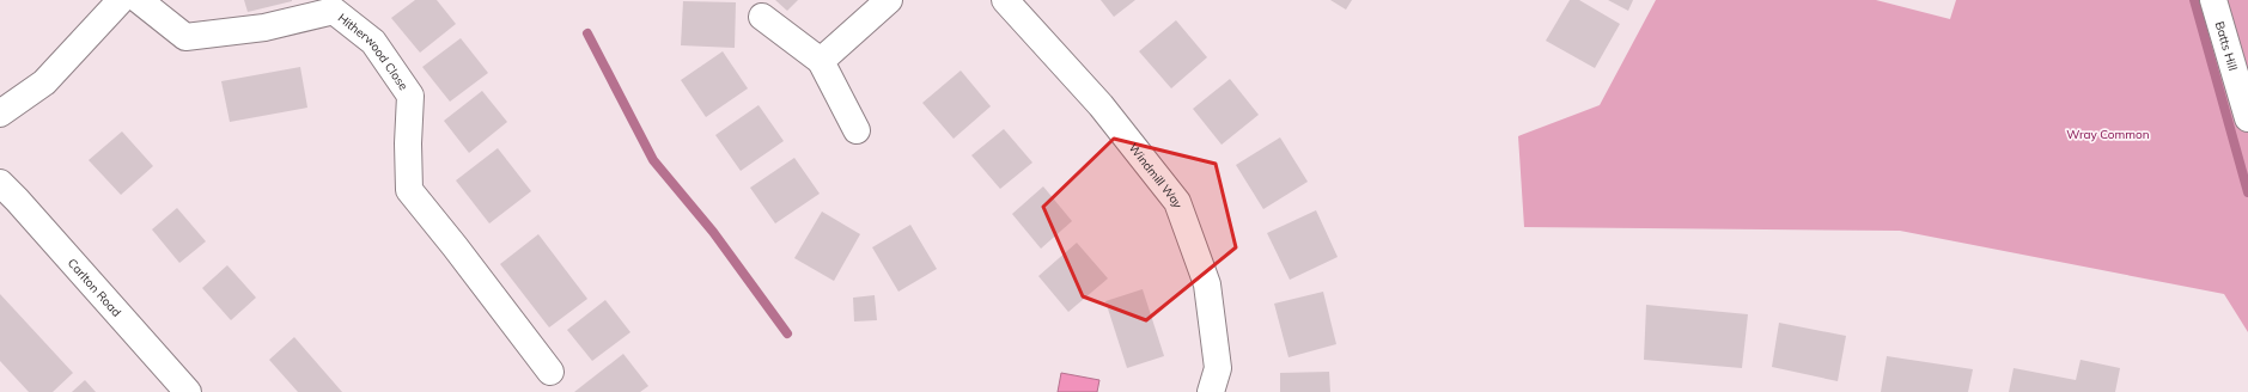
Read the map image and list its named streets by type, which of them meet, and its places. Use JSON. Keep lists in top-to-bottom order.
{
  "streets": {
    "street": [
      "Batts Hill",
      "Hitherwood Close",
      "Windmill Way",
      "Carlton Road"
    ]
  },
  "parks": ["Wray Common"]
}
